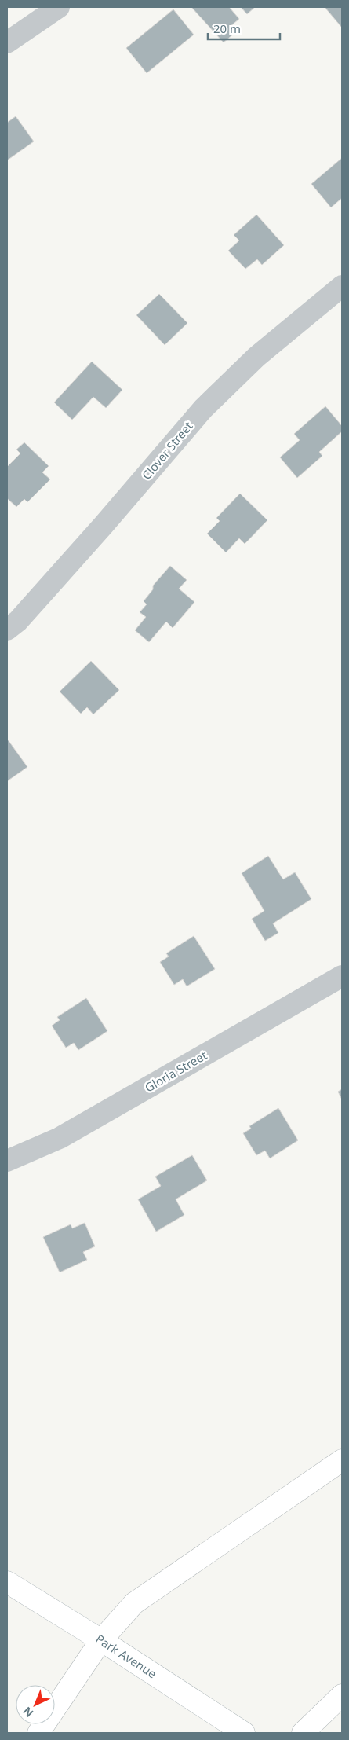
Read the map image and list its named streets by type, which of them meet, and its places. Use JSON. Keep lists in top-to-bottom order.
{
  "streets": {
    "main road": ["Park Avenue"],
    "street": ["Clover Street", "Gloria Street"]
  },
  "scale_bar": "20 m",
  "north": "bottom left"
}
